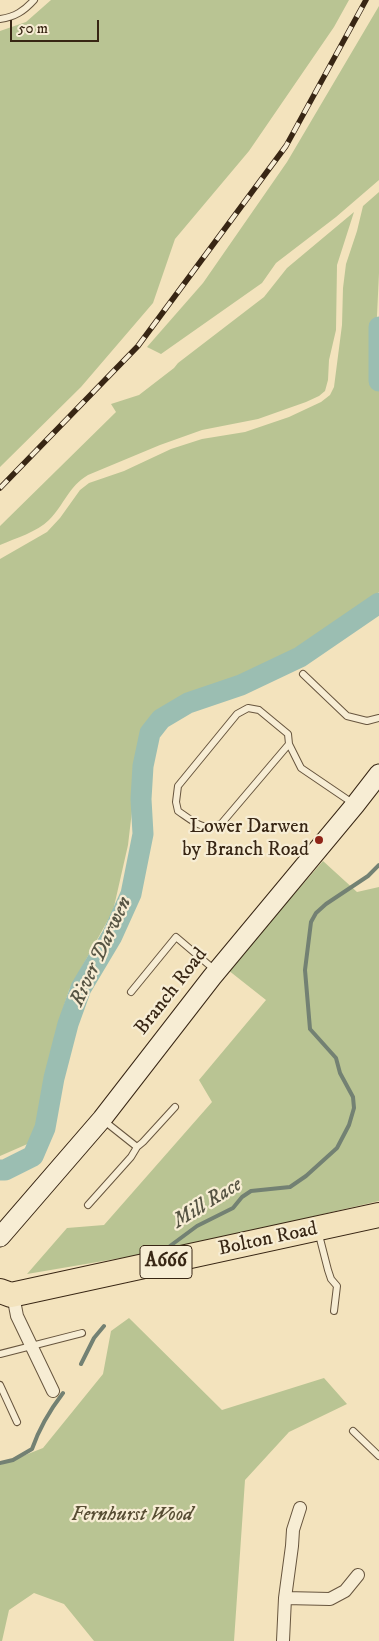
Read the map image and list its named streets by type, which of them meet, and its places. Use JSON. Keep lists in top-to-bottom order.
{
  "streets": {
    "highway": ["Bolton Road", "A666"],
    "street": ["Branch Road"]
  },
  "water": ["River Darwen", "Mill Race"],
  "parks": ["Fernhurst Wood"],
  "places": ["Lower Darwen by Branch Road"],
  "scale_bar": "50 m"
}
